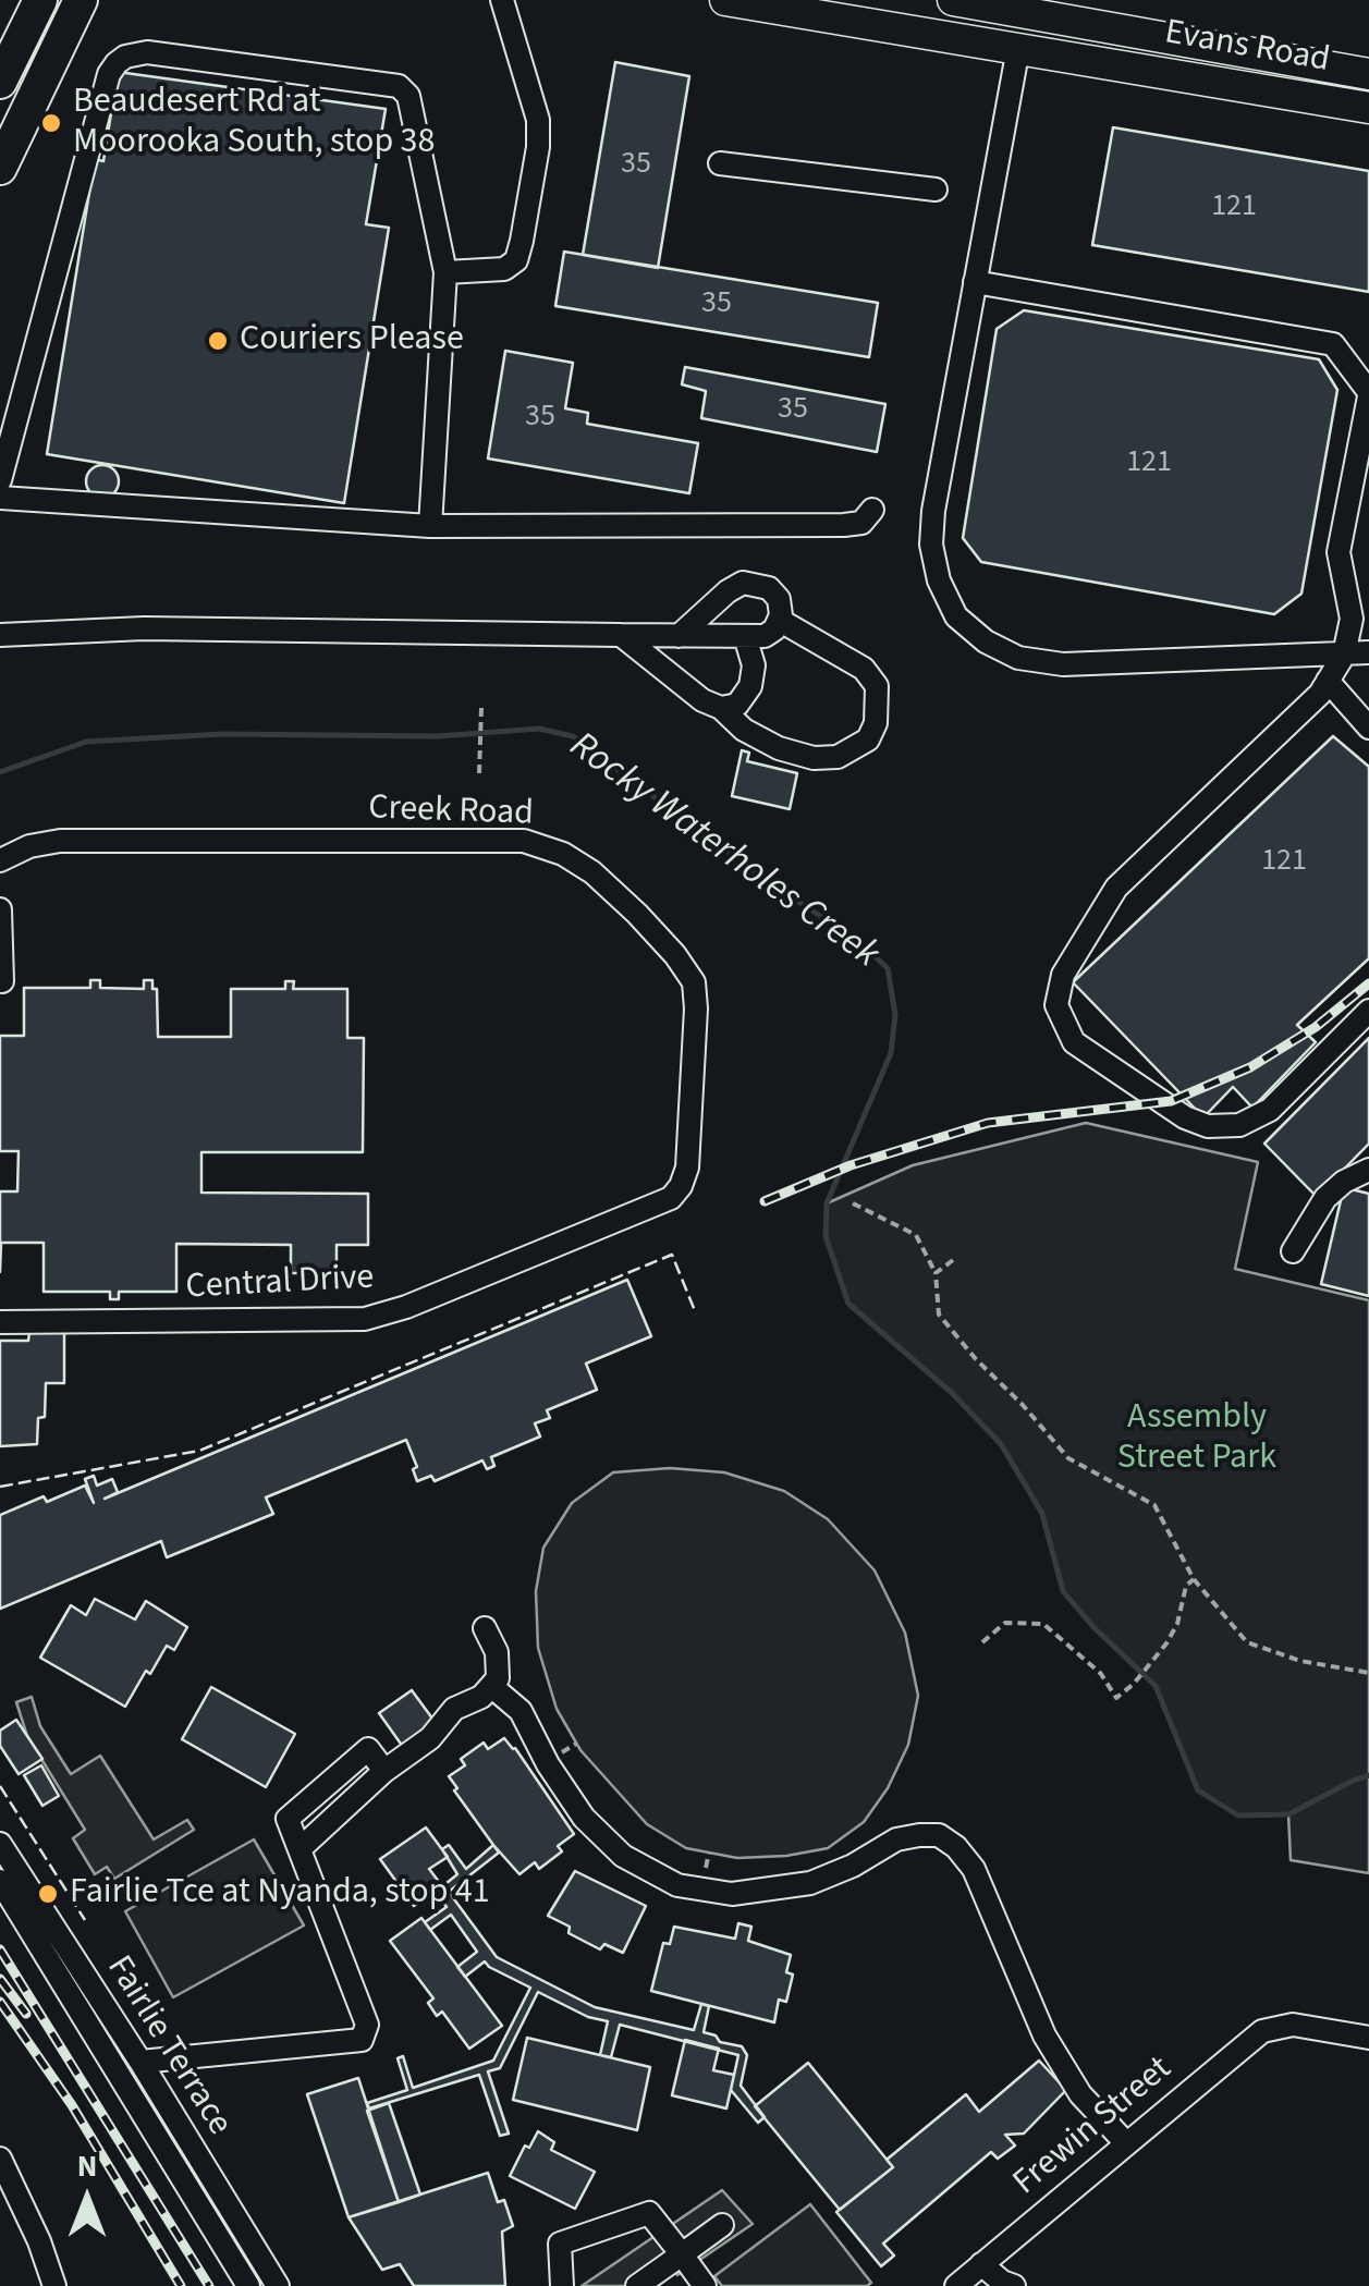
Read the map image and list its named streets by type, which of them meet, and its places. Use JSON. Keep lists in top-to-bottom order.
{
  "streets": {
    "main road": ["Evans Road"],
    "street": [
      "Creek Road",
      "Central Drive",
      "Fairlie Terrace",
      "Frewin Street"
    ]
  },
  "crossings": [
    ["Creek Road", "Central Drive"]
  ],
  "water": ["Rocky Waterholes Creek"],
  "parks": ["Assembly Street Park"],
  "places": ["Beaudesert Rd at Moorooka South, stop 38", "Couriers Please", "Fairlie Tce at Nyanda, stop 41"],
  "house_numbers": [
    "35",
    "121",
    "35",
    "35",
    "35",
    "121",
    "121"
  ],
  "north": "top"
}
